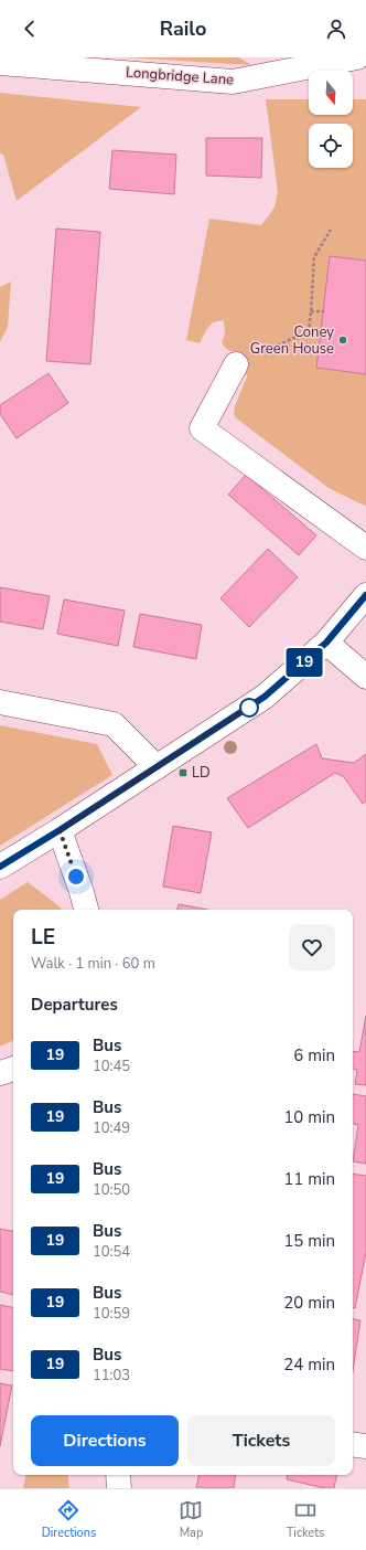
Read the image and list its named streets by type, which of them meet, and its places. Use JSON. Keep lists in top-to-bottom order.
{
  "streets": {
    "street": ["Longbridge Lane"]
  },
  "places": {
    "other": ["Coney Green House"],
    "transit": ["LD"]
  },
  "lines": ["bus line 19"],
  "north": "bottom",
  "page": {
    "header": "Railo",
    "on_map": "19",
    "heading": [
      ["LE", "Walk · 1 min · 60 m"],
      "Departures"
    ],
    "list": [
      {
        "mark": "19",
        "name": "Bus",
        "note": "10:45",
        "value": "6 min"
      },
      {
        "mark": "19",
        "name": "Bus",
        "note": "10:49",
        "value": "10 min"
      },
      {
        "mark": "19",
        "name": "Bus",
        "note": "10:50",
        "value": "11 min"
      },
      {
        "mark": "19",
        "name": "Bus",
        "note": "10:54",
        "value": "15 min"
      },
      {
        "mark": "19",
        "name": "Bus",
        "note": "10:59",
        "value": "20 min"
      },
      {
        "mark": "19",
        "name": "Bus",
        "note": "11:03",
        "value": "24 min"
      }
    ],
    "buttons": ["Directions", "Tickets"],
    "tabs": ["Directions", "Map", "Tickets"]
  }
}
